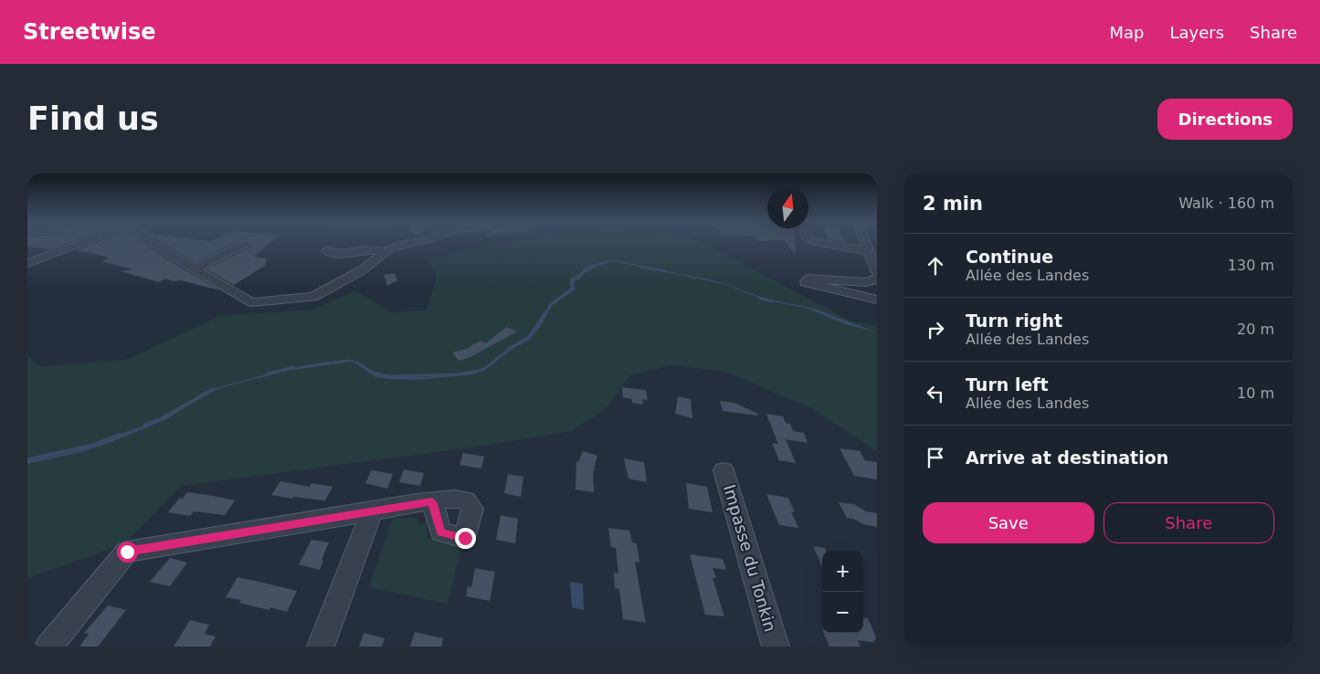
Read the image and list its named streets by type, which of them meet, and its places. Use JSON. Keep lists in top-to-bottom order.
{
  "streets": {
    "street": ["Impasse du Tonkin"]
  },
  "north": "top",
  "page": {
    "header": "Streetwise",
    "nav": ["Map", "Layers", "Share"],
    "buttons": [
      "Directions",
      ["Save", "Share"]
    ],
    "title": "Find us",
    "heading": ["2 min", "Walk · 160 m"],
    "list": [
      ["Continue", "Allée des Landes", "130 m"],
      ["Turn right", "Allée des Landes", "20 m"],
      ["Turn left", "Allée des Landes", "10 m"],
      "Arrive at destination"
    ],
    "map_buttons": ["+", "−"]
  }
}
